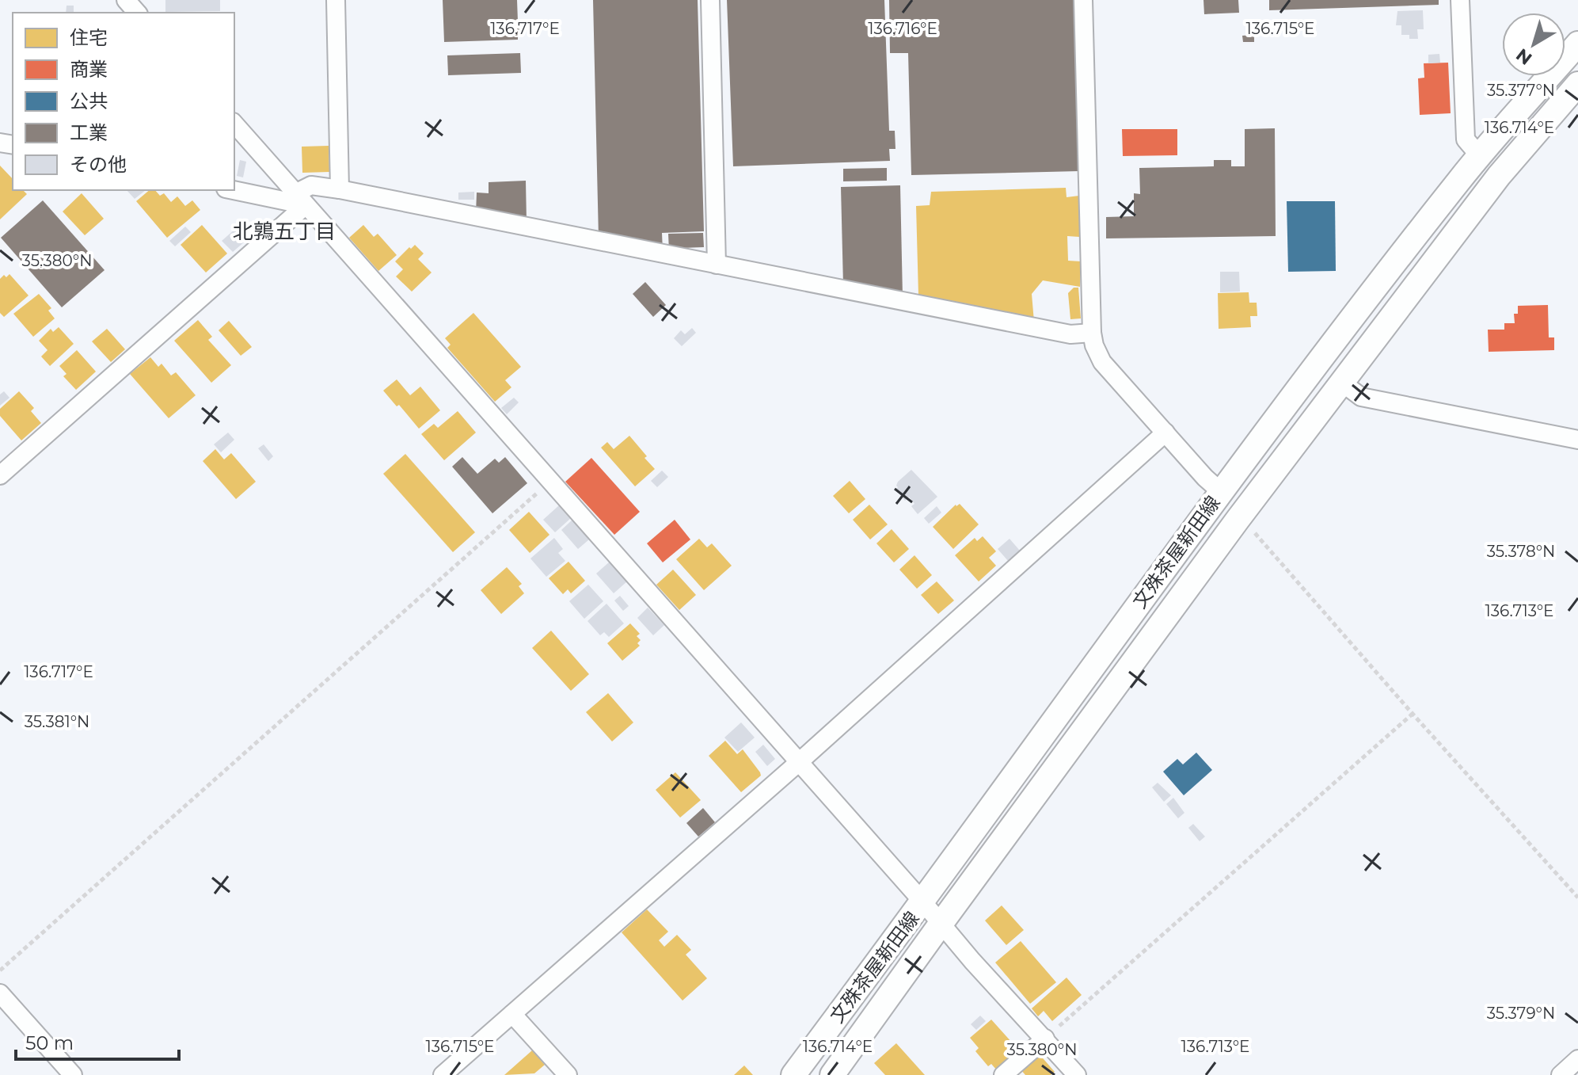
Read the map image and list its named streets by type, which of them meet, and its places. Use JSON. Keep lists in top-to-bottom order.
{
  "streets": {
    "main road": ["文殊茶屋新田線"]
  },
  "districts": ["北鶉五丁目"],
  "legend": [
    "住宅",
    "商業",
    "公共",
    "工業",
    "その他"
  ],
  "scale_bar": "50 m",
  "north": "bottom left",
  "coordinates": [
    "136.717°E",
    "136.716°E",
    "136.715°E",
    "35.377°N",
    "136.714°E",
    "35.380°N",
    "35.378°N",
    "136.713°E",
    "35.381°N",
    "35.379°N"
  ]
}
